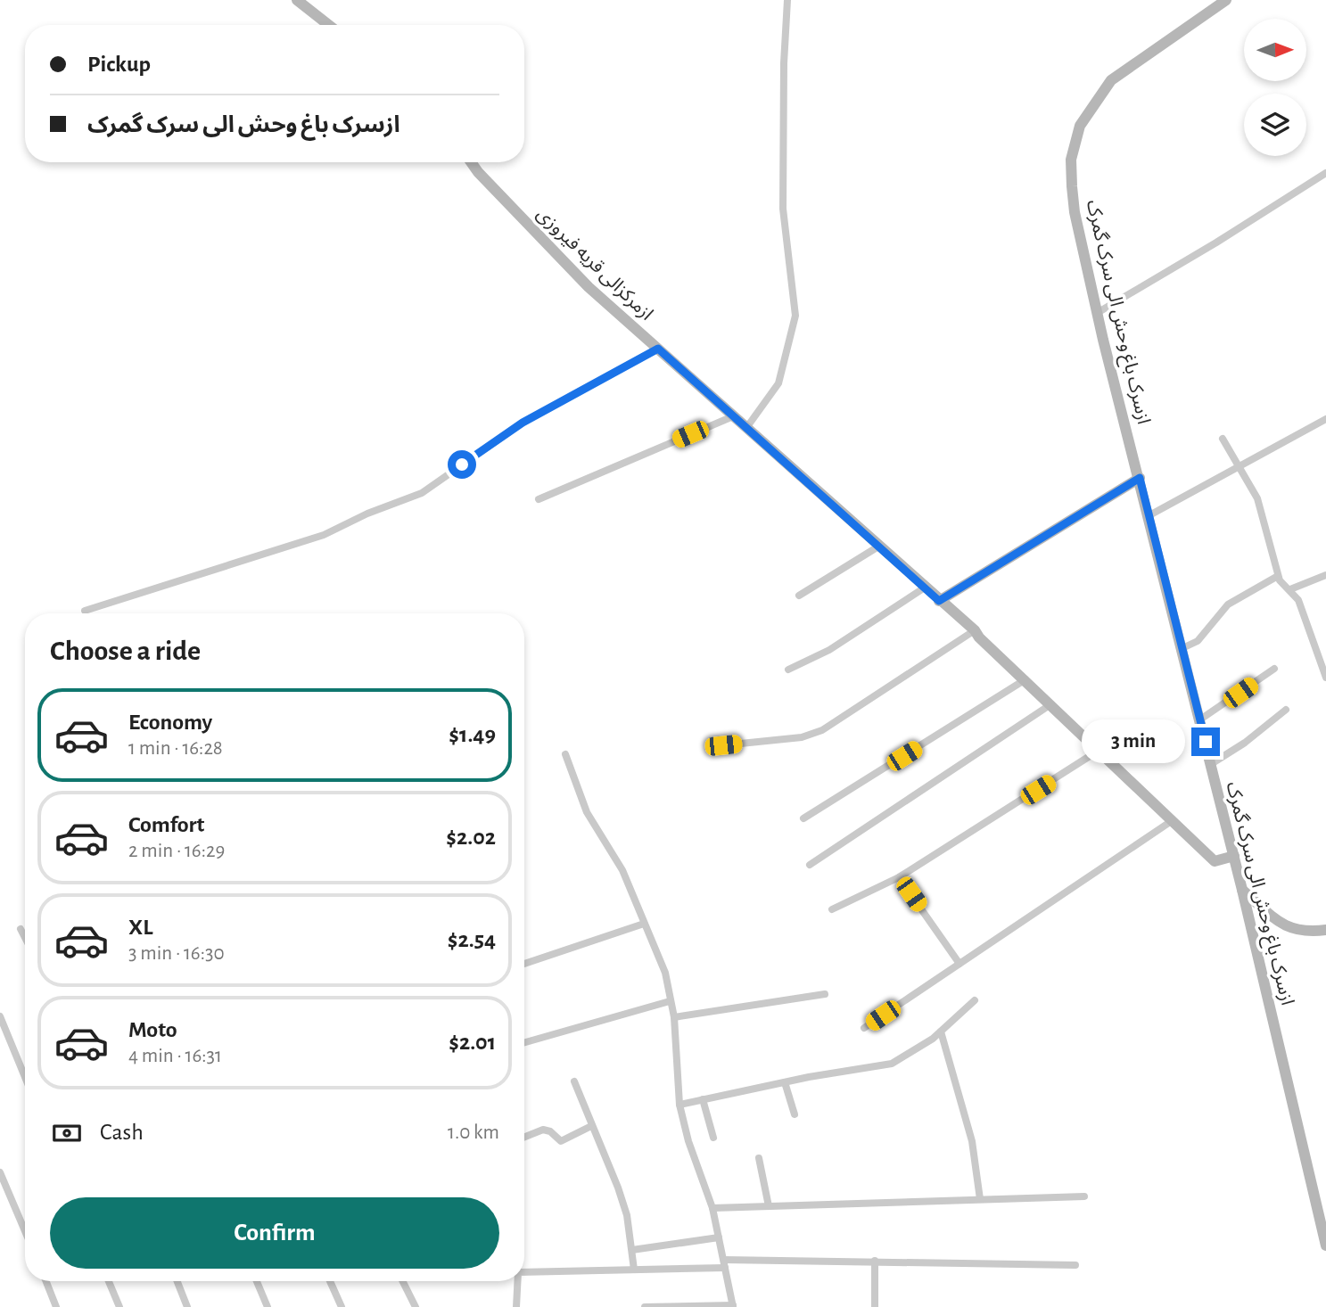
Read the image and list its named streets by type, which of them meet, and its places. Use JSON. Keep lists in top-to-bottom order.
{
  "streets": {
    "main road": ["ازمرکزالی قریه فیروزی", "ازسرک باغ وحش الی سرک گمرک"]
  },
  "crossings": [
    ["ازمرکزالی قریه فیروزی", "ازسرک باغ وحش الی سرک گمرک"]
  ],
  "north": "right",
  "page": {
    "banner": ["Pickup", "ازسرک باغ وحش الی سرک گمرک"],
    "heading": "Choose a ride",
    "list": [
      {
        "name": "Economy",
        "note": "1 min · 16:28",
        "value": "$1.49"
      },
      {
        "name": "Comfort",
        "note": "2 min · 16:29",
        "value": "$2.02"
      },
      {
        "name": "XL",
        "note": "3 min · 16:30",
        "value": "$2.54"
      },
      {
        "name": "Moto",
        "note": "4 min · 16:31",
        "value": "$2.01"
      }
    ],
    "bubble": "3 min",
    "pay": ["Cash", "1.0 km"],
    "buttons": "Confirm"
  }
}
